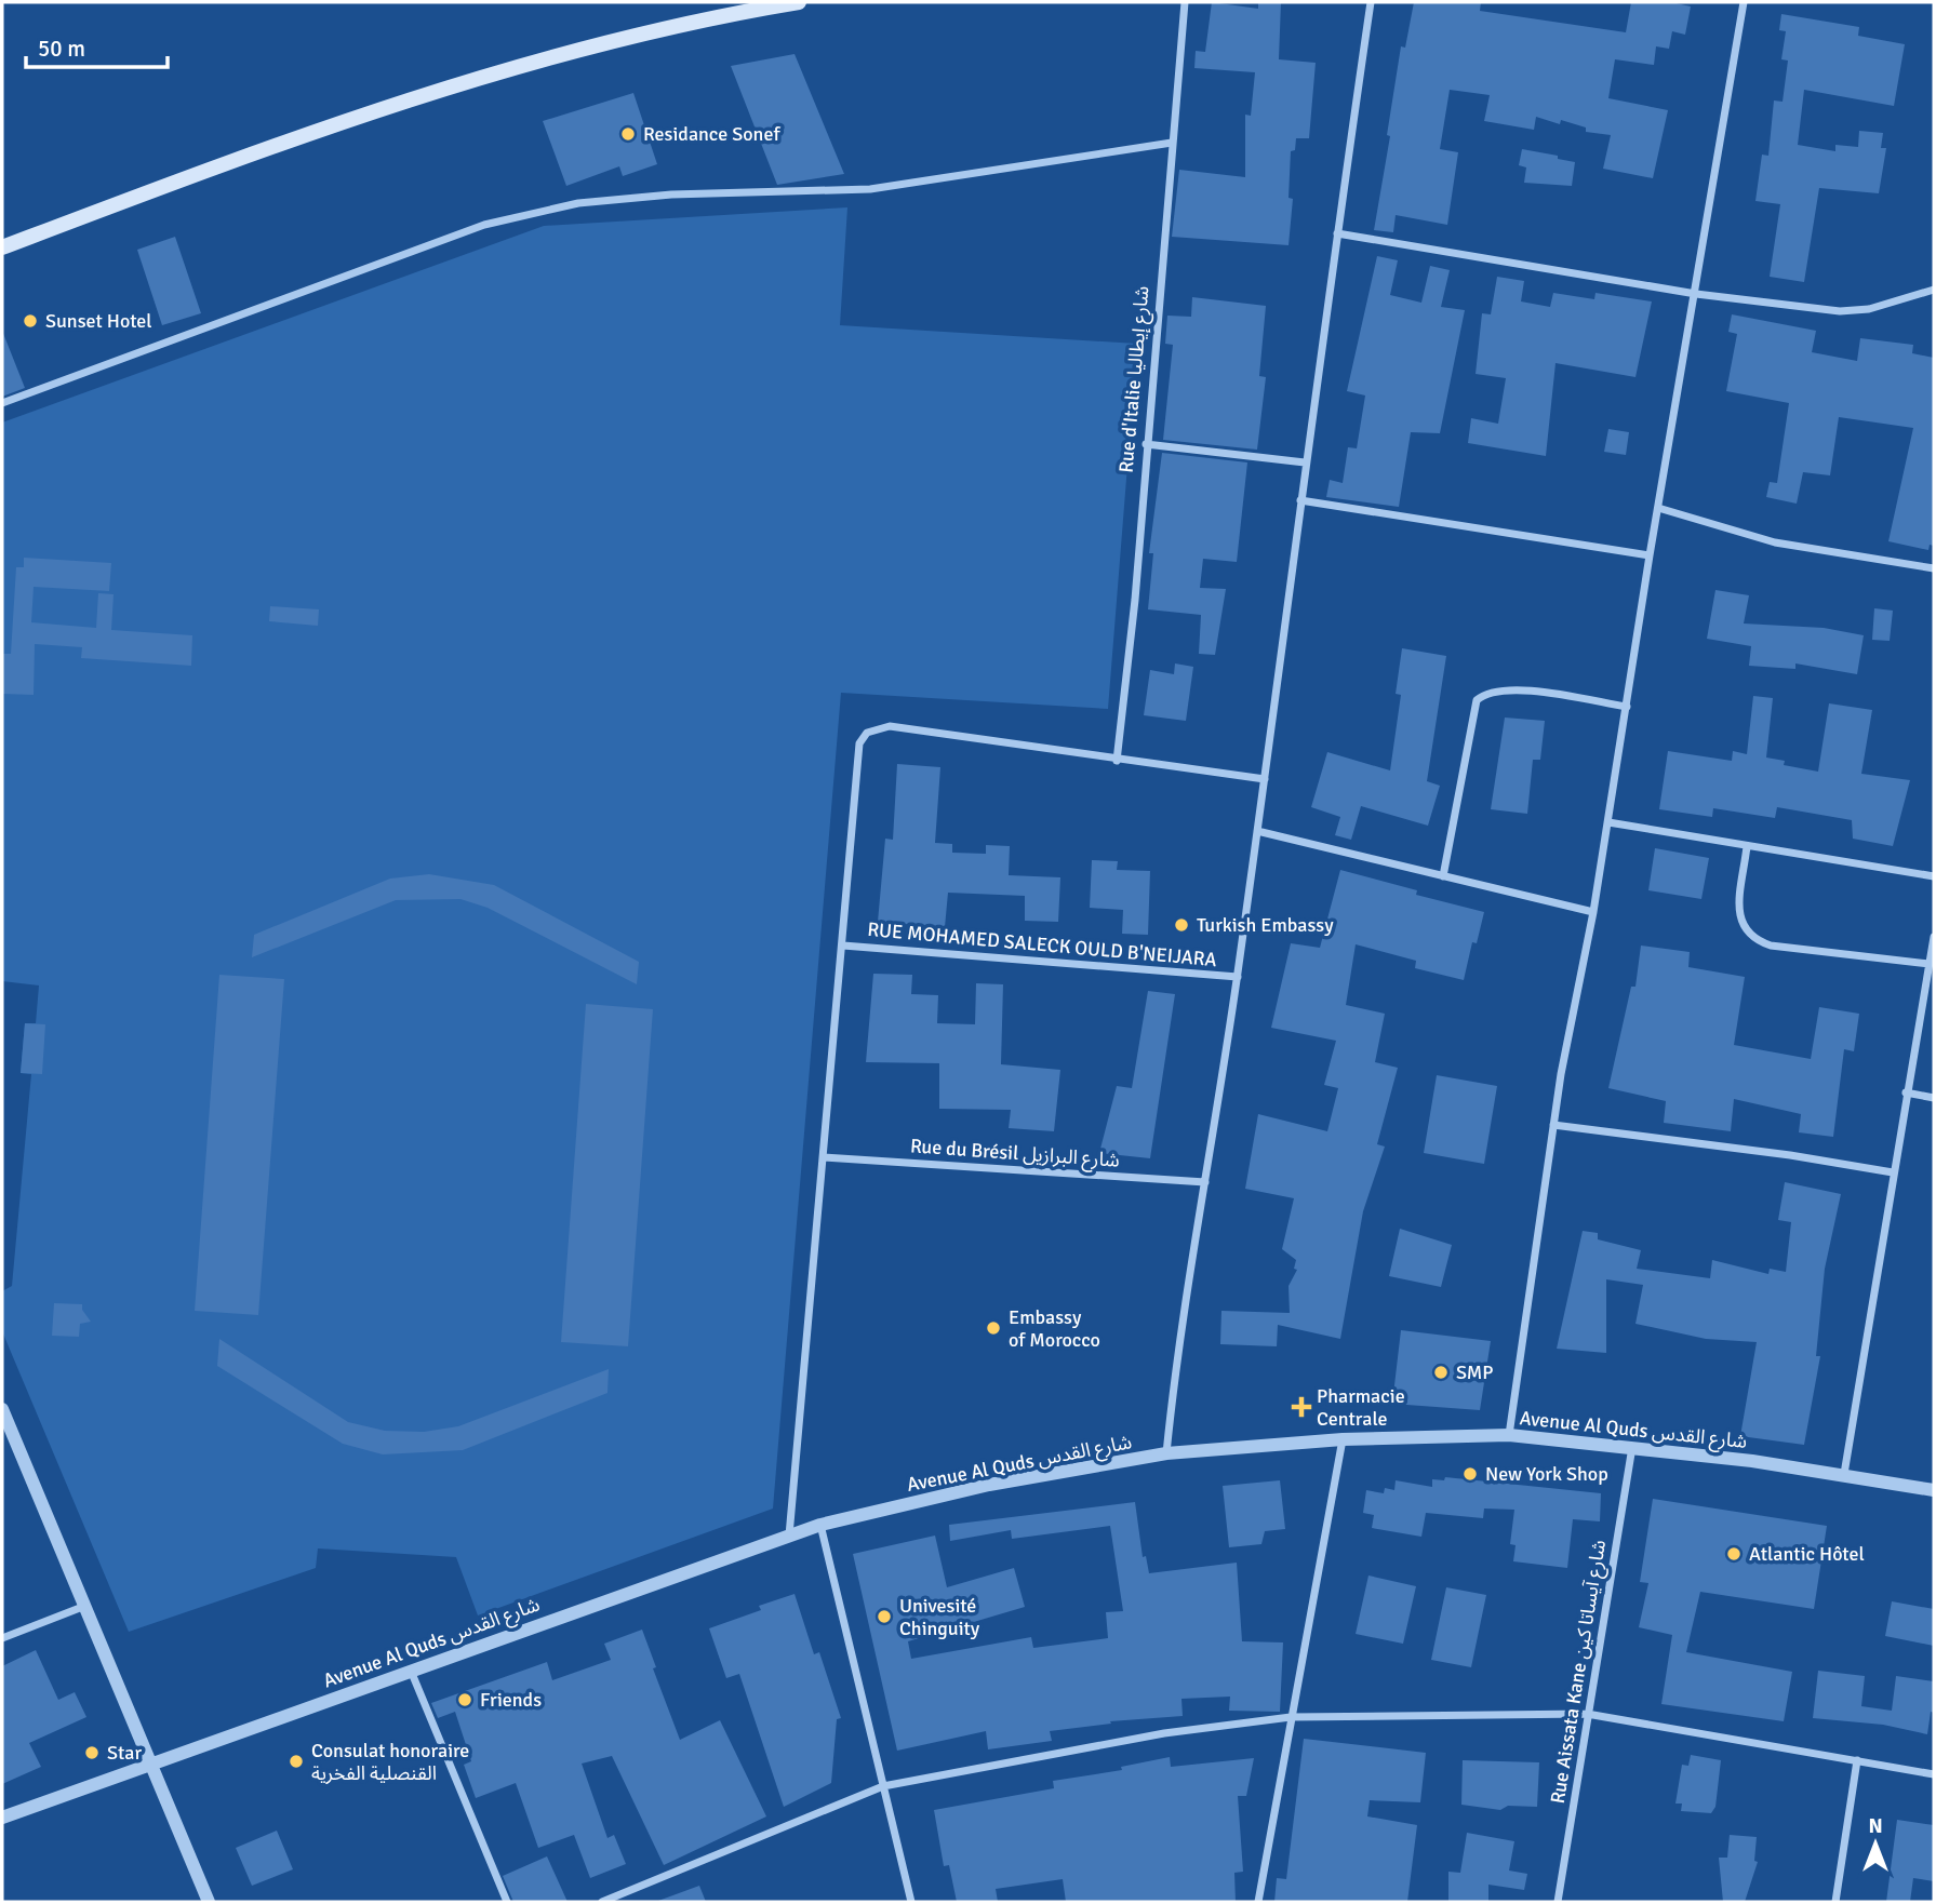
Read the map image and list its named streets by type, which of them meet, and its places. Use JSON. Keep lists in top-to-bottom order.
{
  "streets": {
    "street": [
      "Rue d'Italie شارع إيطاليا",
      "RUE MOHAMED SALECK OULD B'NEIJARA",
      "Rue du Brésil شارع البرازيل",
      "Avenue Al Quds شارع القدس",
      "Rue Aissata Kane شارع آيساتا كين"
    ]
  },
  "crossings": [
    ["Avenue Al Quds شارع القدس", "Rue Aissata Kane شارع آيساتا كين"]
  ],
  "places": {
    "other": [
      "Residance Sonef",
      "Sunset Hotel",
      "Turkish Embassy",
      "Embassy of Morocco",
      "SMP",
      "New York Shop",
      "Atlantic Hôtel",
      "Univesité Chinguity",
      "Friends",
      "Star",
      "Consulat honoraire القنصلية الفخرية"
    ],
    "health": ["Pharmacie Centrale"]
  },
  "scale_bar": "50 m",
  "north": "top"
}
